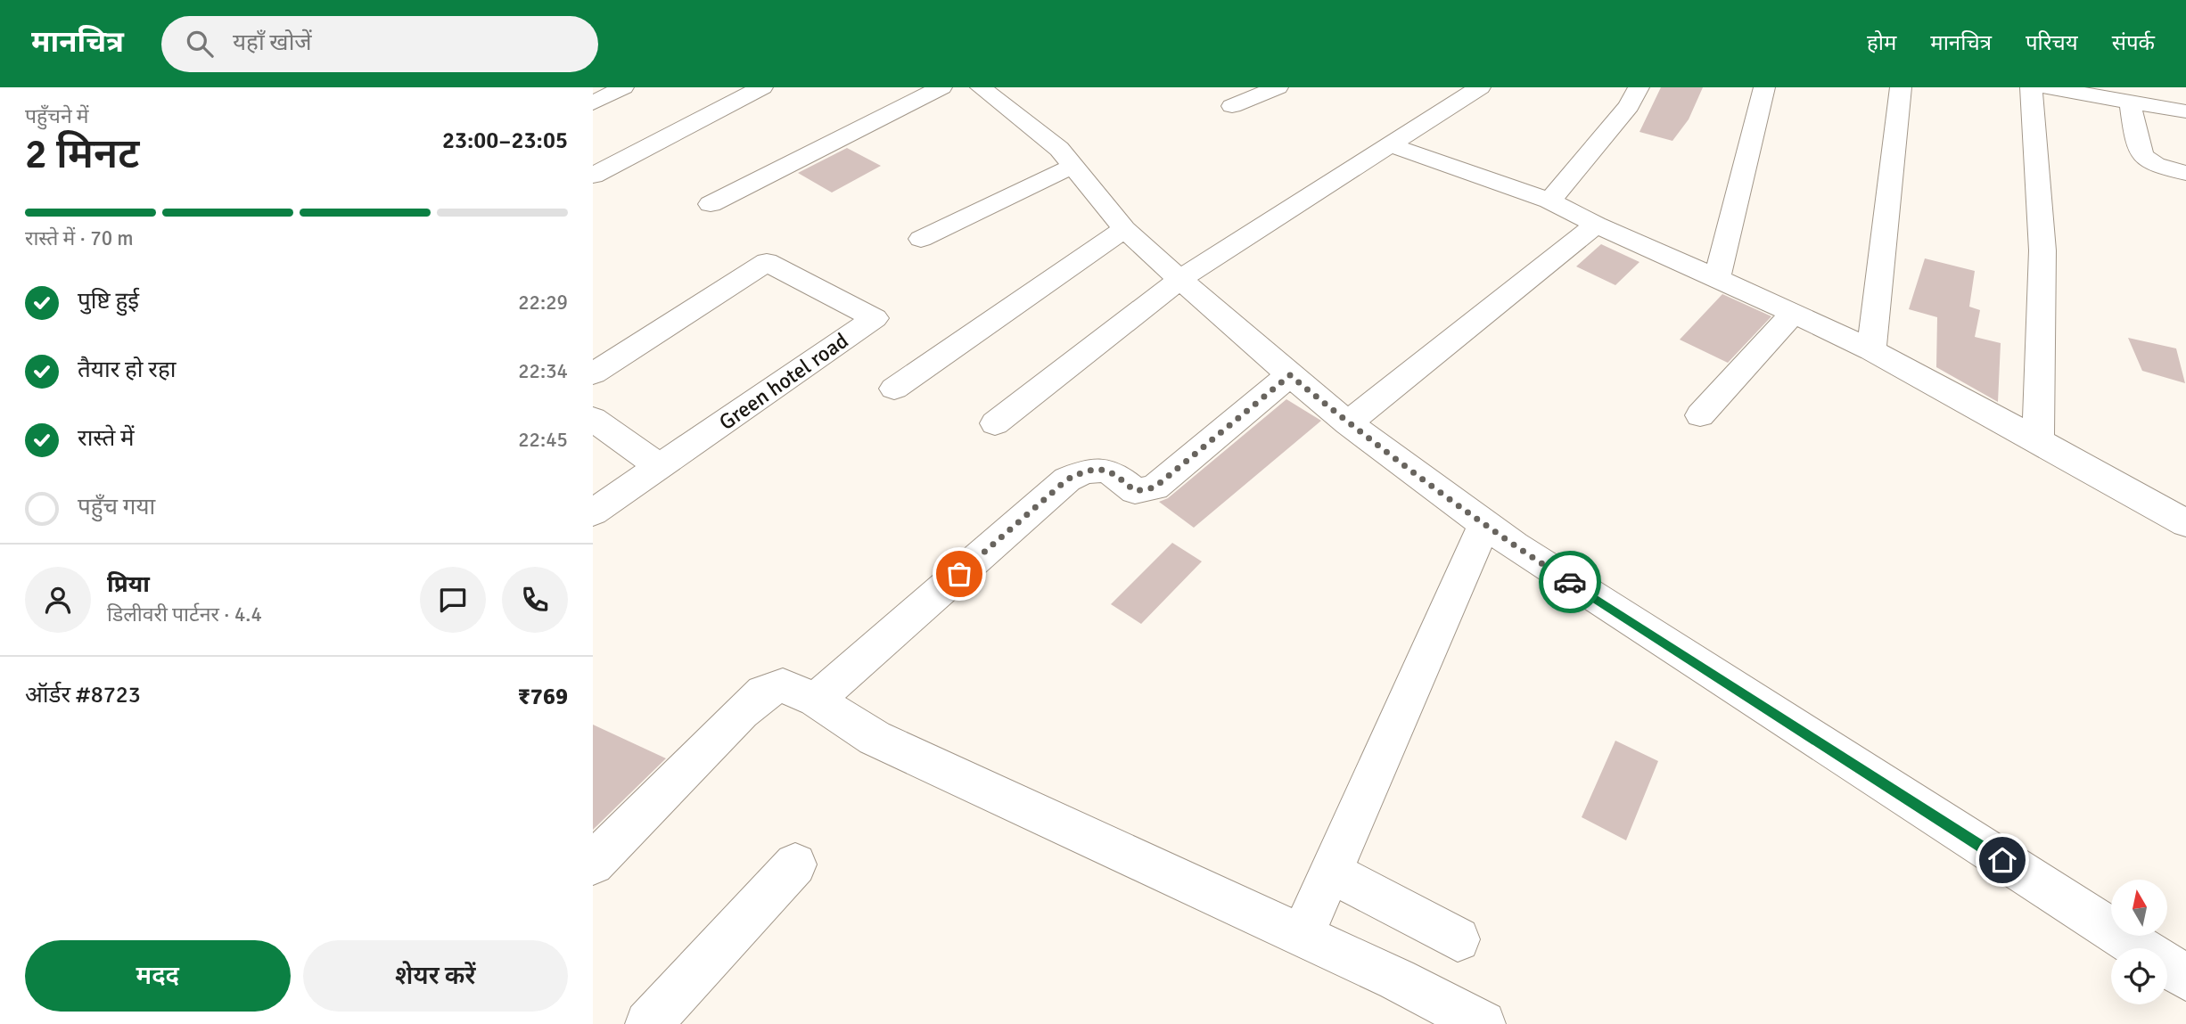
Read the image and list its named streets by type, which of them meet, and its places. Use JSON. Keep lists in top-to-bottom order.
{
  "streets": {
    "street": ["Green hotel road"]
  },
  "north": "top",
  "page": {
    "header": "मानचित्र",
    "search": "यहाँ खोजें",
    "nav": [
      "होम",
      "मानचित्र",
      "परिचय",
      "संपर्क"
    ],
    "heading": ["2 मिनट", "पहुँचने में", "23:00–23:05"],
    "panel": [
      "प्रिया",
      "डिलीवरी पार्टनर · 4.4",
      "ऑर्डर #8723",
      "₹769"
    ],
    "bar": "रास्ते में · 70 m",
    "list": [
      ["पुष्टि हुई", "22:29"],
      ["तैयार हो रहा", "22:34"],
      ["रास्ते में", "22:45"],
      "पहुँच गया"
    ],
    "buttons": ["मदद", "शेयर करें"]
  }
}
